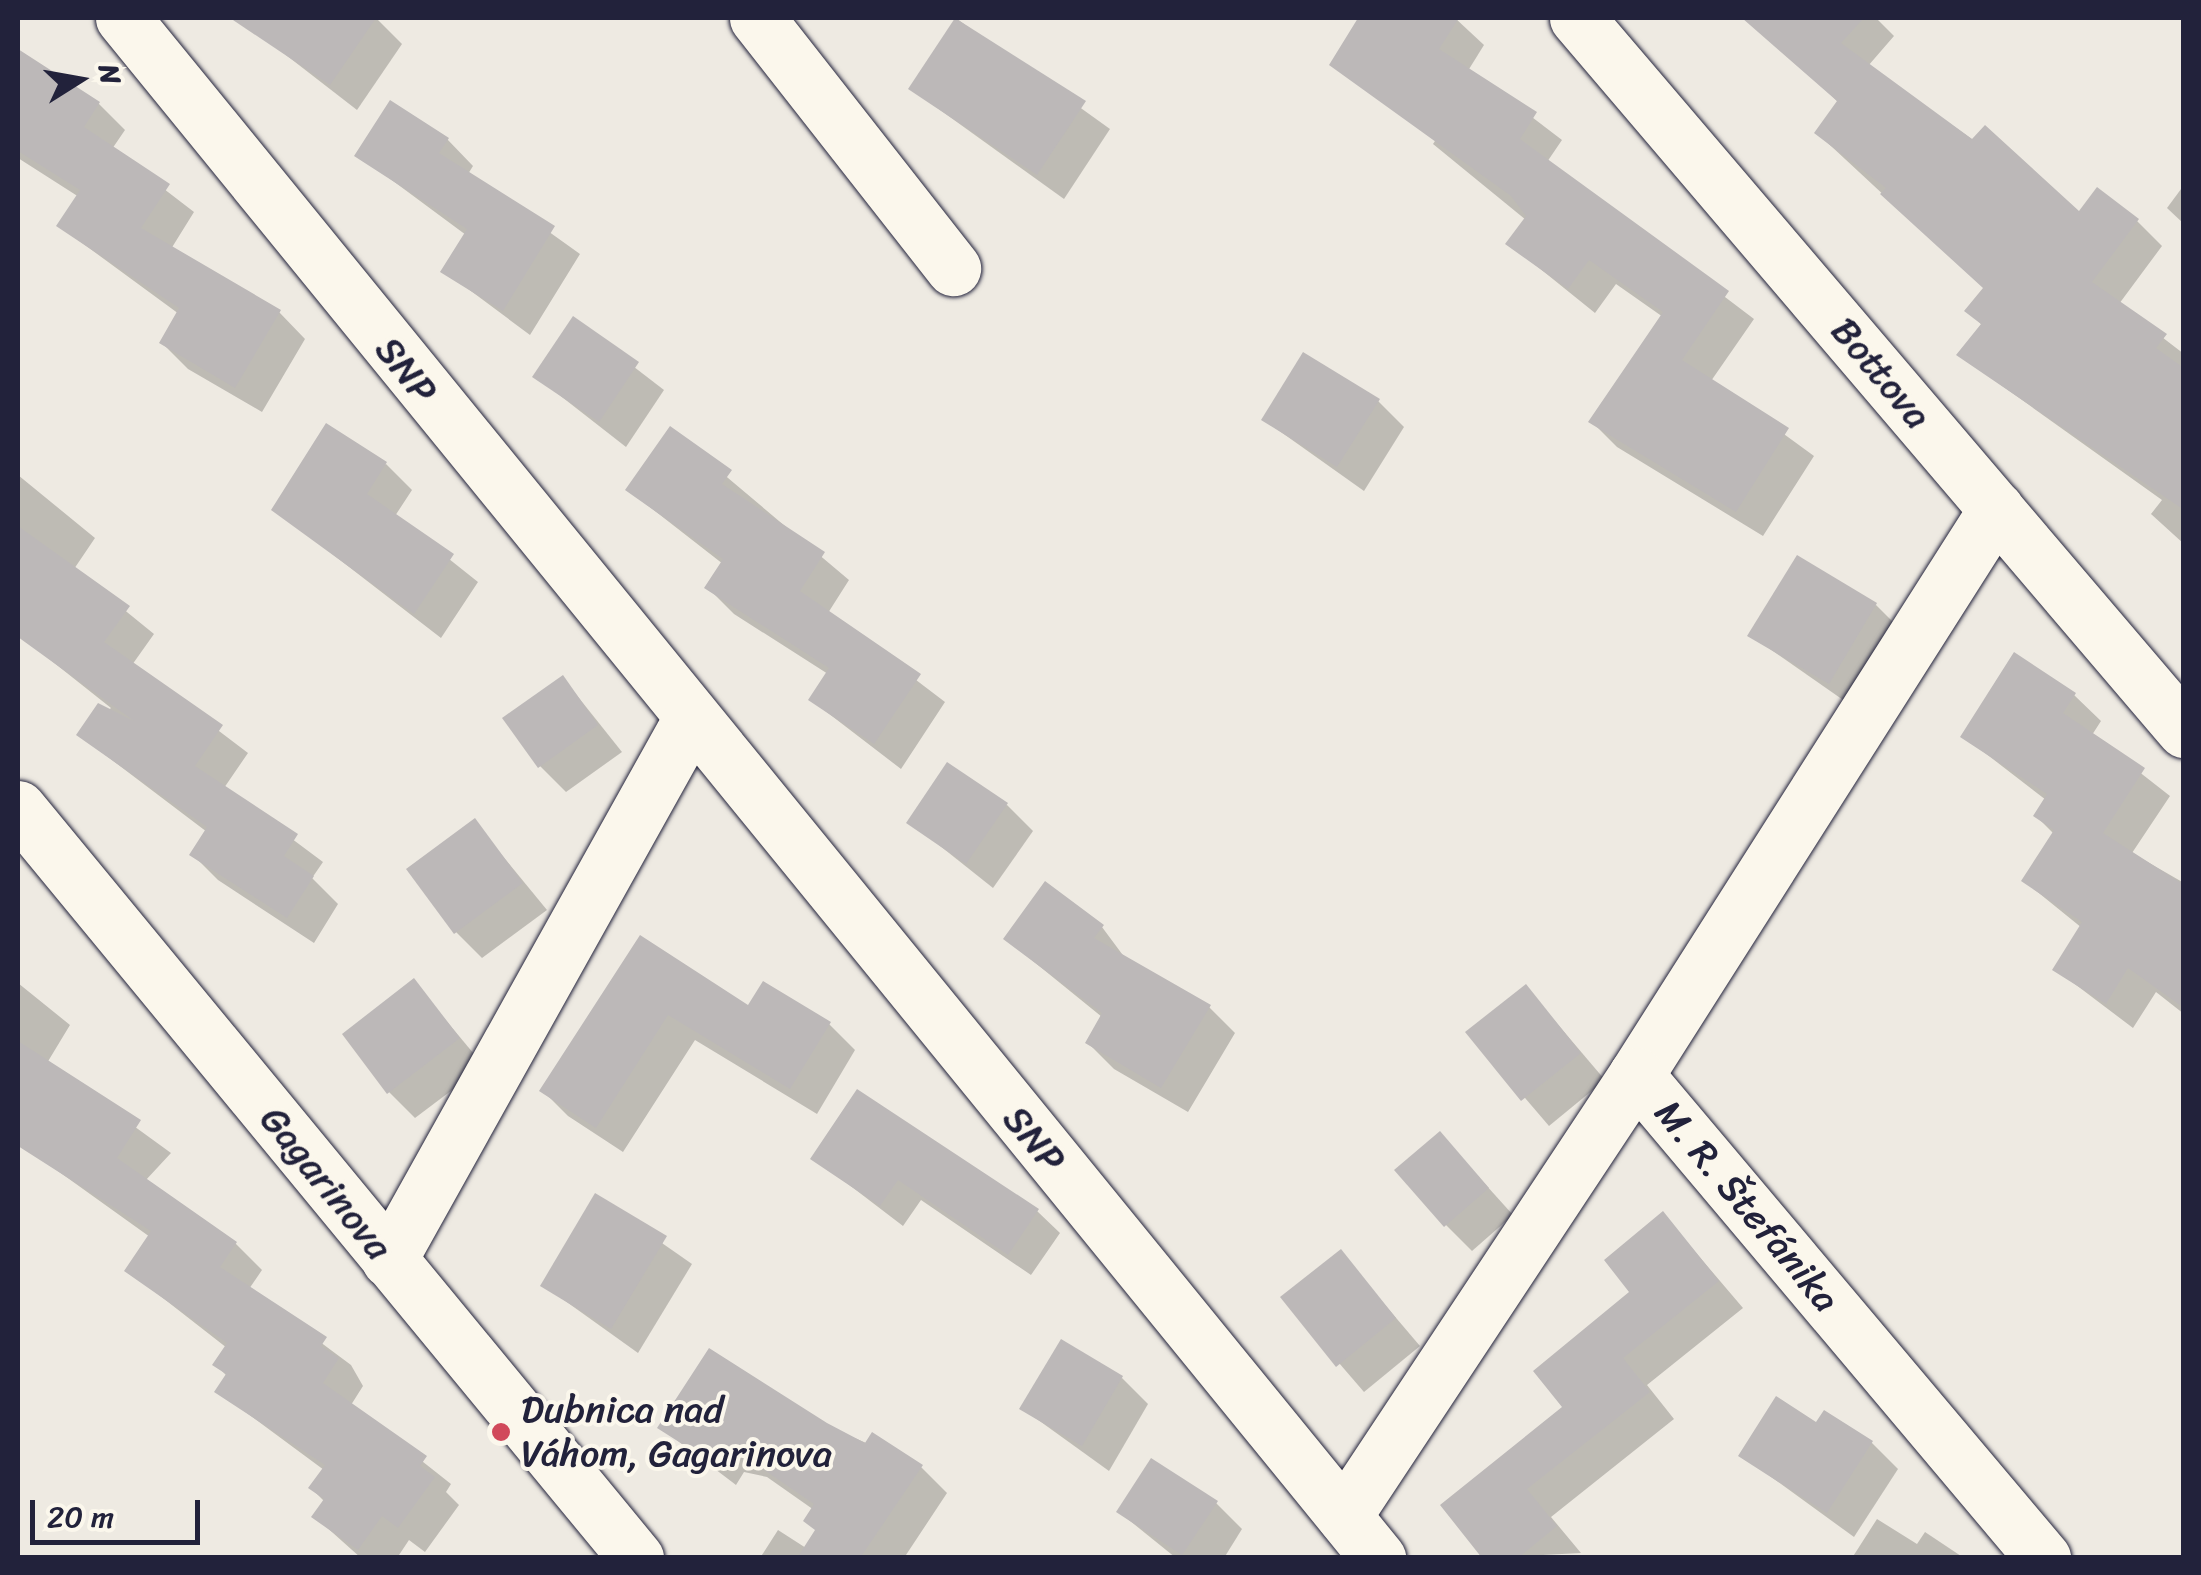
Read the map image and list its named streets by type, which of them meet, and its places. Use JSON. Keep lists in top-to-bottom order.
{
  "streets": {
    "street": [
      "SNP",
      "Bottova",
      "Gagarinova",
      "M. R. Štefánika"
    ]
  },
  "crossings": [
    ["SNP", "M. R. Štefánika"]
  ],
  "places": ["Dubnica nad Váhom, Gagarinova"],
  "scale_bar": "20 m",
  "north": "right"
}
